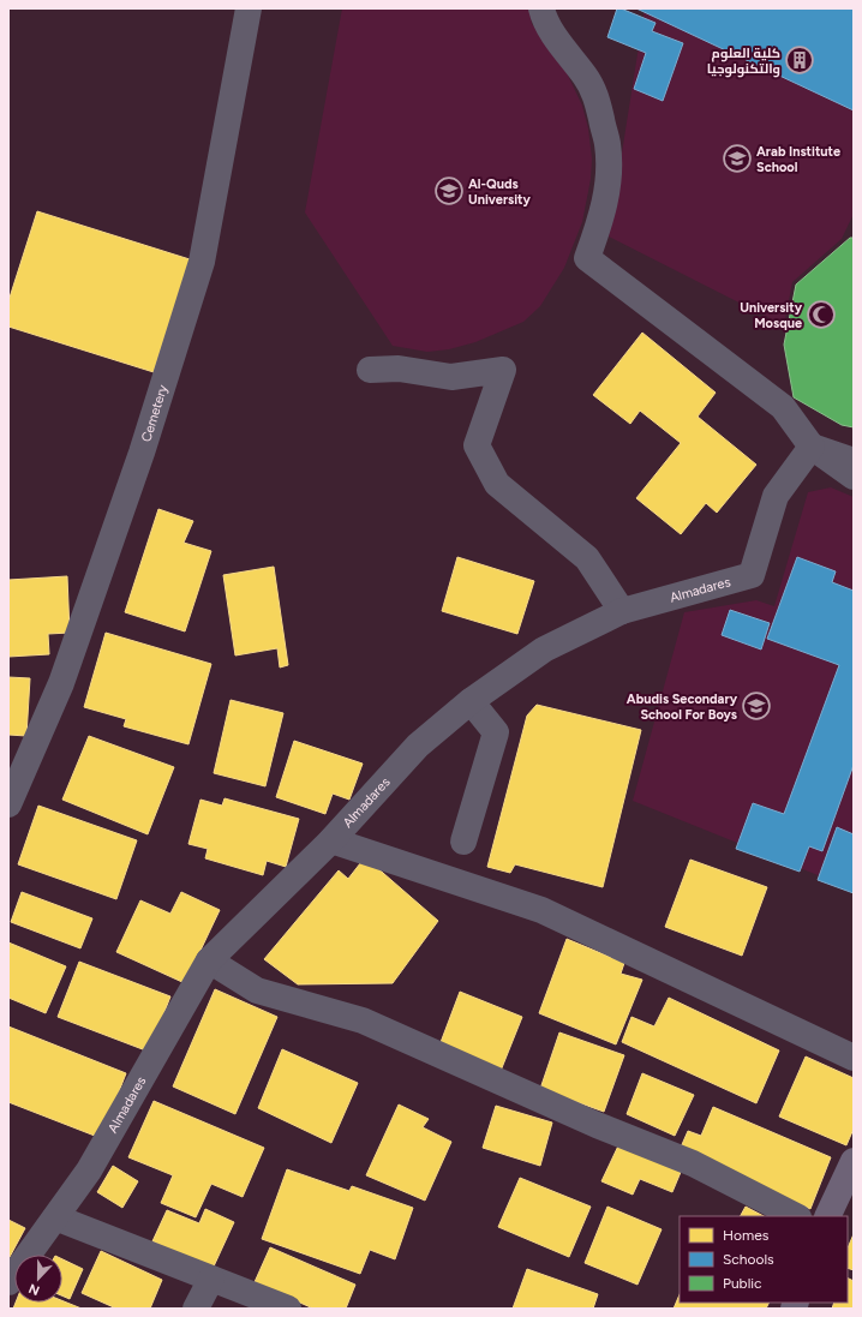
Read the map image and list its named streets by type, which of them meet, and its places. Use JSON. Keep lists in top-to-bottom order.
{
  "streets": {
    "street": ["Cemetery", "Almadares"]
  },
  "places": {
    "building": ["كلية العلوم والتكنولوجيا"],
    "school or university": ["Arab Institute School", "Al-Quds University", "Abudis Secondary School For Boys"],
    "mosque": ["University Mosque"]
  },
  "legend": ["Homes", "Schools", "Public"],
  "north": "bottom"
}
